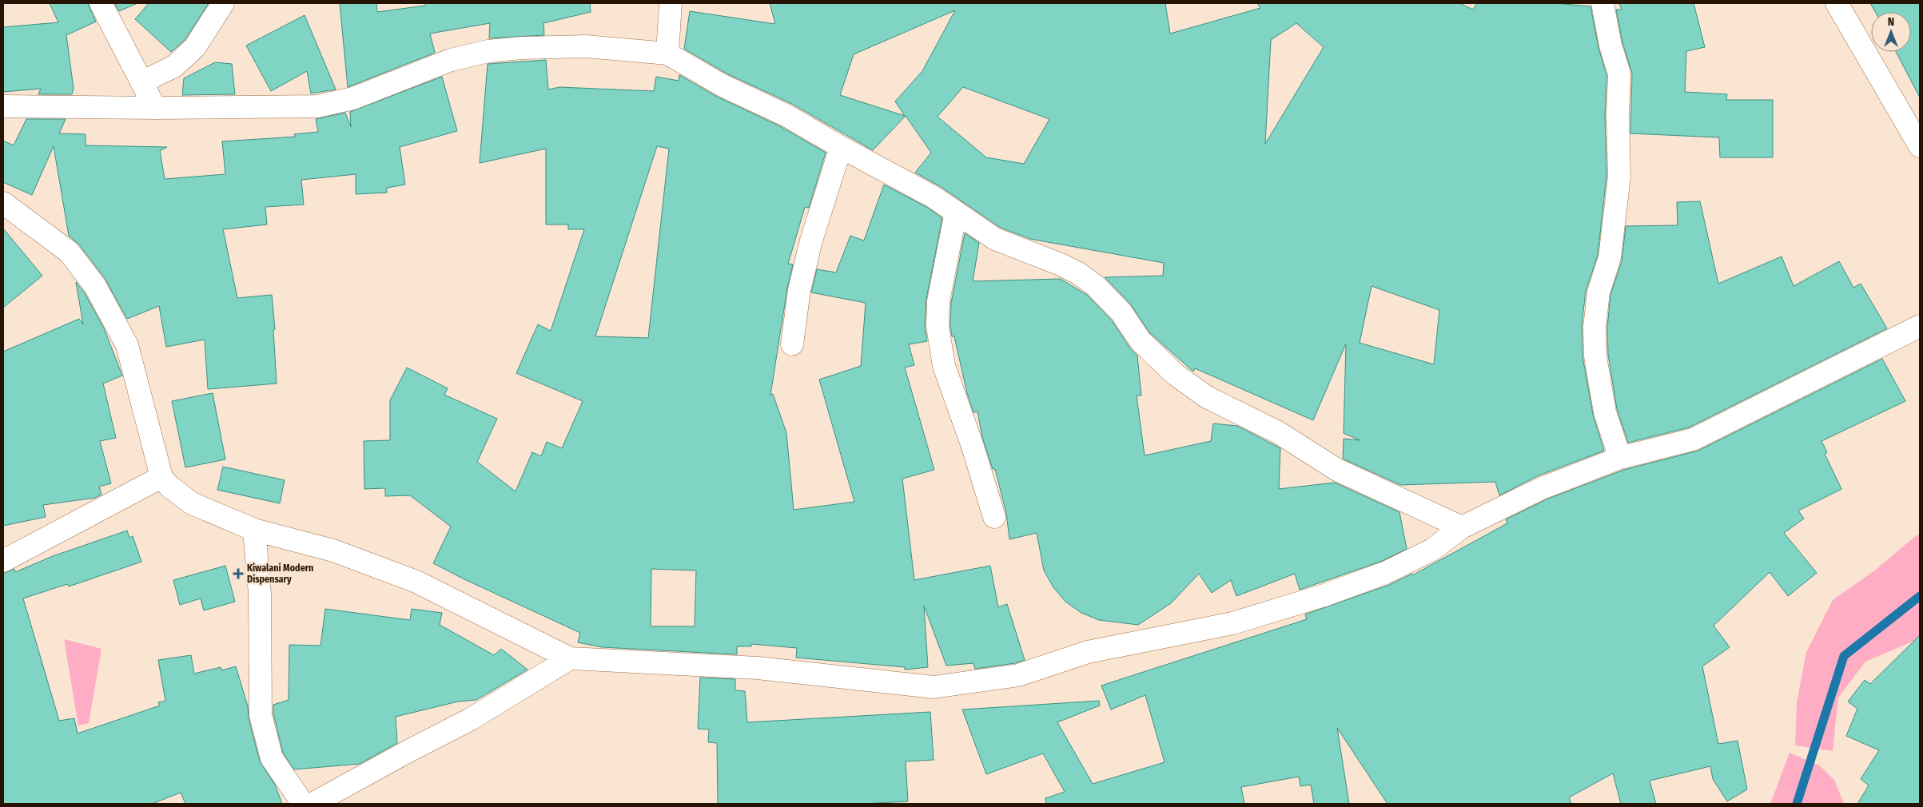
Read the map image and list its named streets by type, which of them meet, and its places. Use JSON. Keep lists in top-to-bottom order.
{
  "places": {
    "health": ["Kiwalani Modern Dispensary"]
  },
  "north": "top"
}
